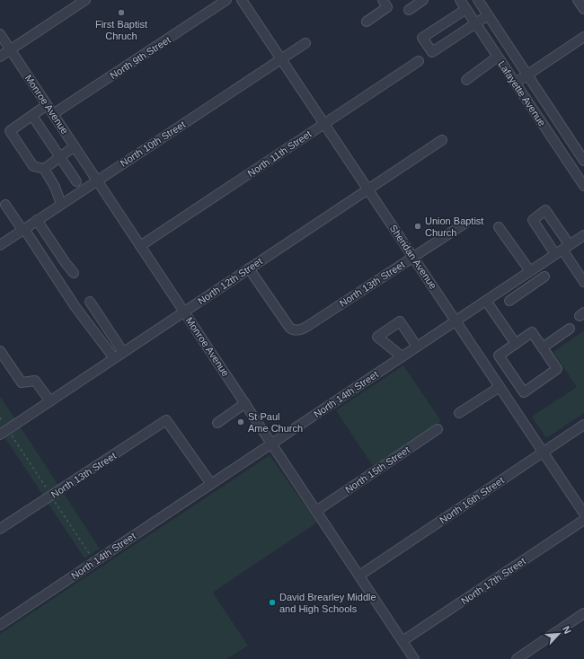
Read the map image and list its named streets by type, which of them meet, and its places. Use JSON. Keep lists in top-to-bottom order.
{
  "streets": {
    "street": [
      "North 9th Street",
      "Lafayette Avenue",
      "Monroe Avenue",
      "North 10th Street",
      "North 11th Street",
      "Sheridan Avenue",
      "North 12th Street",
      "North 13th Street",
      "North 14th Street",
      "North 15th Street",
      "North 16th Street",
      "North 17th Street"
    ]
  },
  "crossings": [
    ["North 9th Street", "Monroe Avenue"],
    ["Monroe Avenue", "North 10th Street"],
    ["Monroe Avenue", "North 11th Street"],
    ["Monroe Avenue", "North 12th Street"],
    ["Monroe Avenue", "North 14th Street"],
    ["Monroe Avenue", "North 15th Street"],
    ["Monroe Avenue", "North 16th Street"],
    ["Monroe Avenue", "North 17th Street"],
    ["North 10th Street", "Sheridan Avenue"],
    ["North 11th Street", "Sheridan Avenue"],
    ["Sheridan Avenue", "North 12th Street"],
    ["Sheridan Avenue", "North 13th Street"],
    ["Sheridan Avenue", "North 14th Street"],
    ["Sheridan Avenue", "North 16th Street"],
    ["North 12th Street", "North 13th Street"],
    ["North 13th Street", "North 14th Street"]
  ],
  "places": [
    "First Baptist Chruch",
    "Union Baptist Church",
    "St Paul Ame Church",
    "David Brearley Middle and High Schools"
  ],
  "north": "top right"
}
